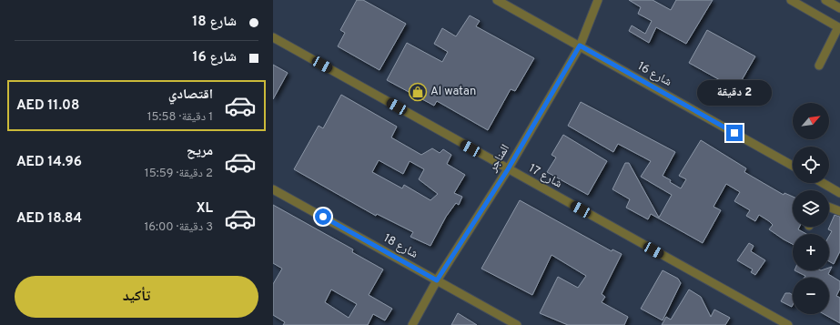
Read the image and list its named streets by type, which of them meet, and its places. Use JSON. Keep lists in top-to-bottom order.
{
  "streets": {
    "street": [
      "شارع 16",
      "المناجر",
      "شارع 17",
      "شارع 18"
    ]
  },
  "crossings": [
    ["شارع 16", "المناجر"],
    ["المناجر", "شارع 17"],
    ["المناجر", "شارع 18"]
  ],
  "places": {
    "shop": ["Al watan"]
  },
  "north": "top right",
  "page": {
    "banner": ["شارع 18", "شارع 16"],
    "bubble": "2 دقيقة",
    "list": [
      {
        "name": "اقتصادي",
        "note": "1 دقيقة · 15:58",
        "value": "AED 11.08"
      },
      {
        "name": "مريح",
        "note": "2 دقيقة · 15:59",
        "value": "AED 14.96"
      },
      {
        "name": "XL",
        "note": "3 دقيقة · 16:00",
        "value": "AED 18.84"
      }
    ],
    "map_buttons": ["+", "−"],
    "buttons": "تأكيد"
  }
}
